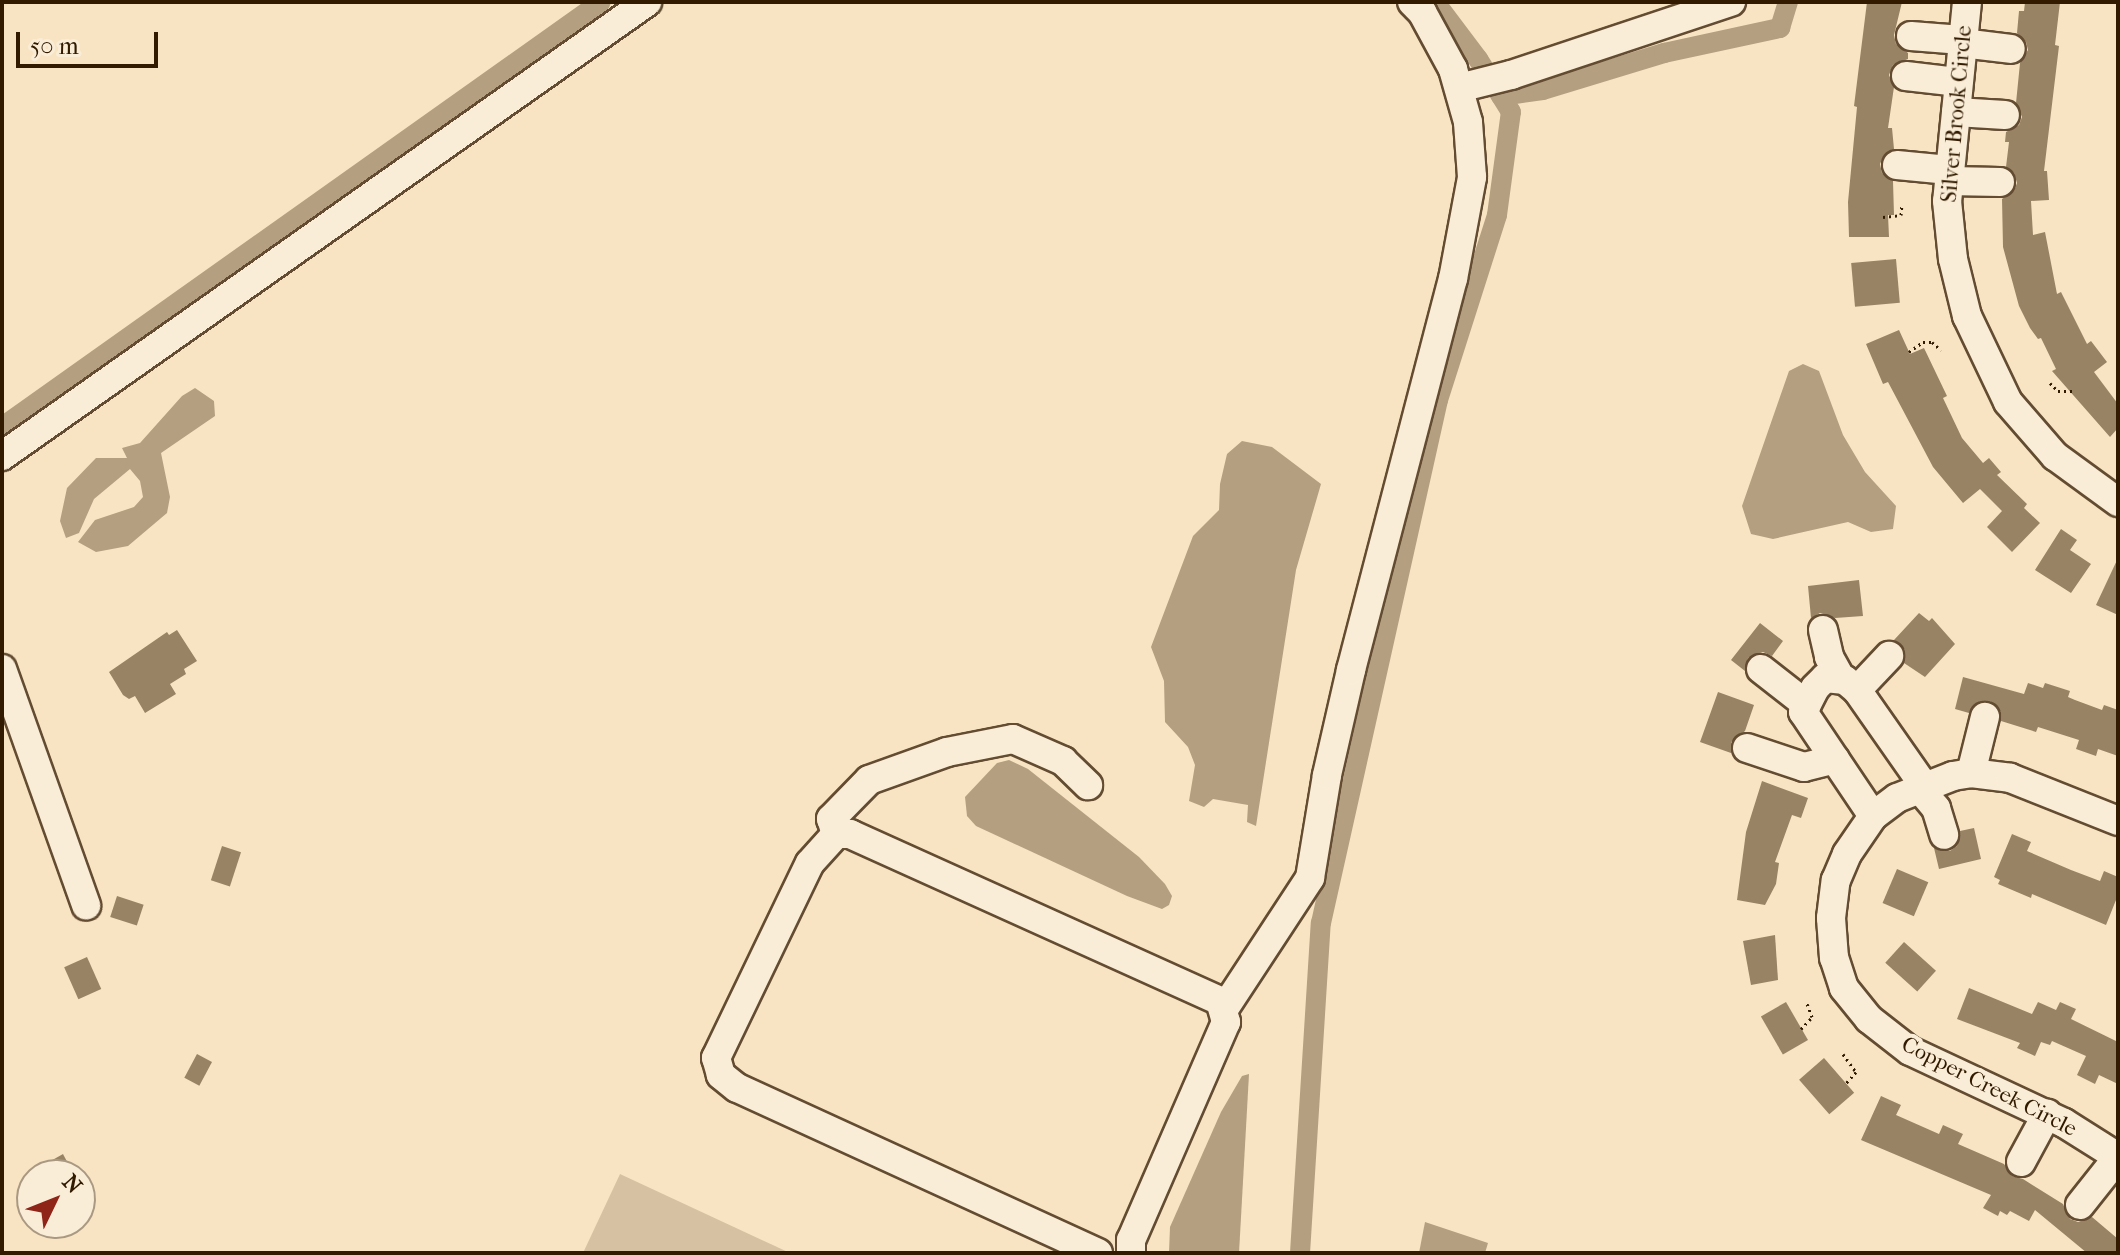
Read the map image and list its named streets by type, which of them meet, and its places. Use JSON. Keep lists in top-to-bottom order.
{
  "streets": {
    "street": ["Silver Brook Circle", "Copper Creek Circle"]
  },
  "scale_bar": "50 m",
  "north": "top right"
}
